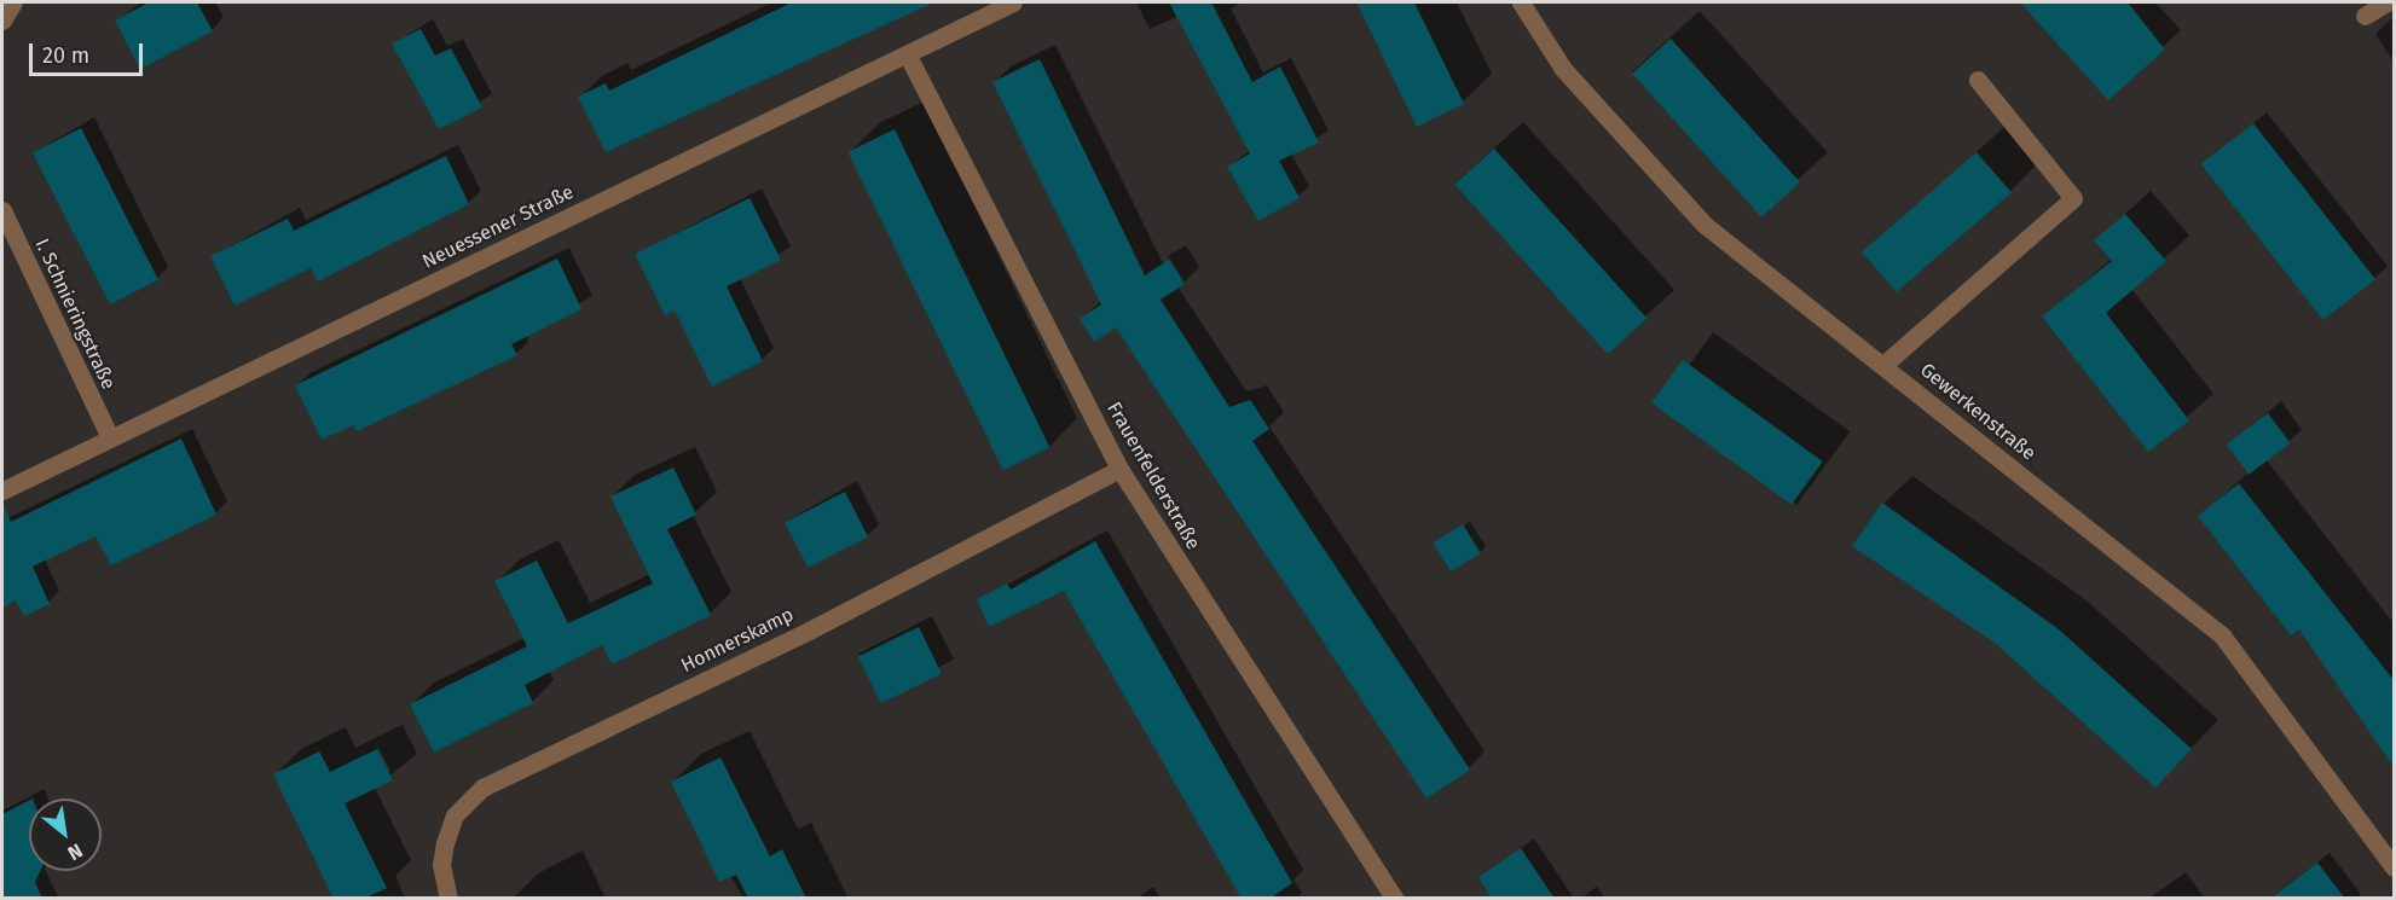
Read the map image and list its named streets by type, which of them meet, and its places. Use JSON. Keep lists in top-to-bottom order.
{
  "streets": {
    "street": [
      "Neuessener Straße",
      "I. Schnieringstraße",
      "Gewerkenstraße",
      "Frauenfelderstraße",
      "Honnerskamp"
    ]
  },
  "crossings": [
    ["Neuessener Straße", "I. Schnieringstraße"],
    ["Neuessener Straße", "Frauenfelderstraße"],
    ["Frauenfelderstraße", "Honnerskamp"]
  ],
  "scale_bar": "20 m",
  "north": "bottom right"
}
